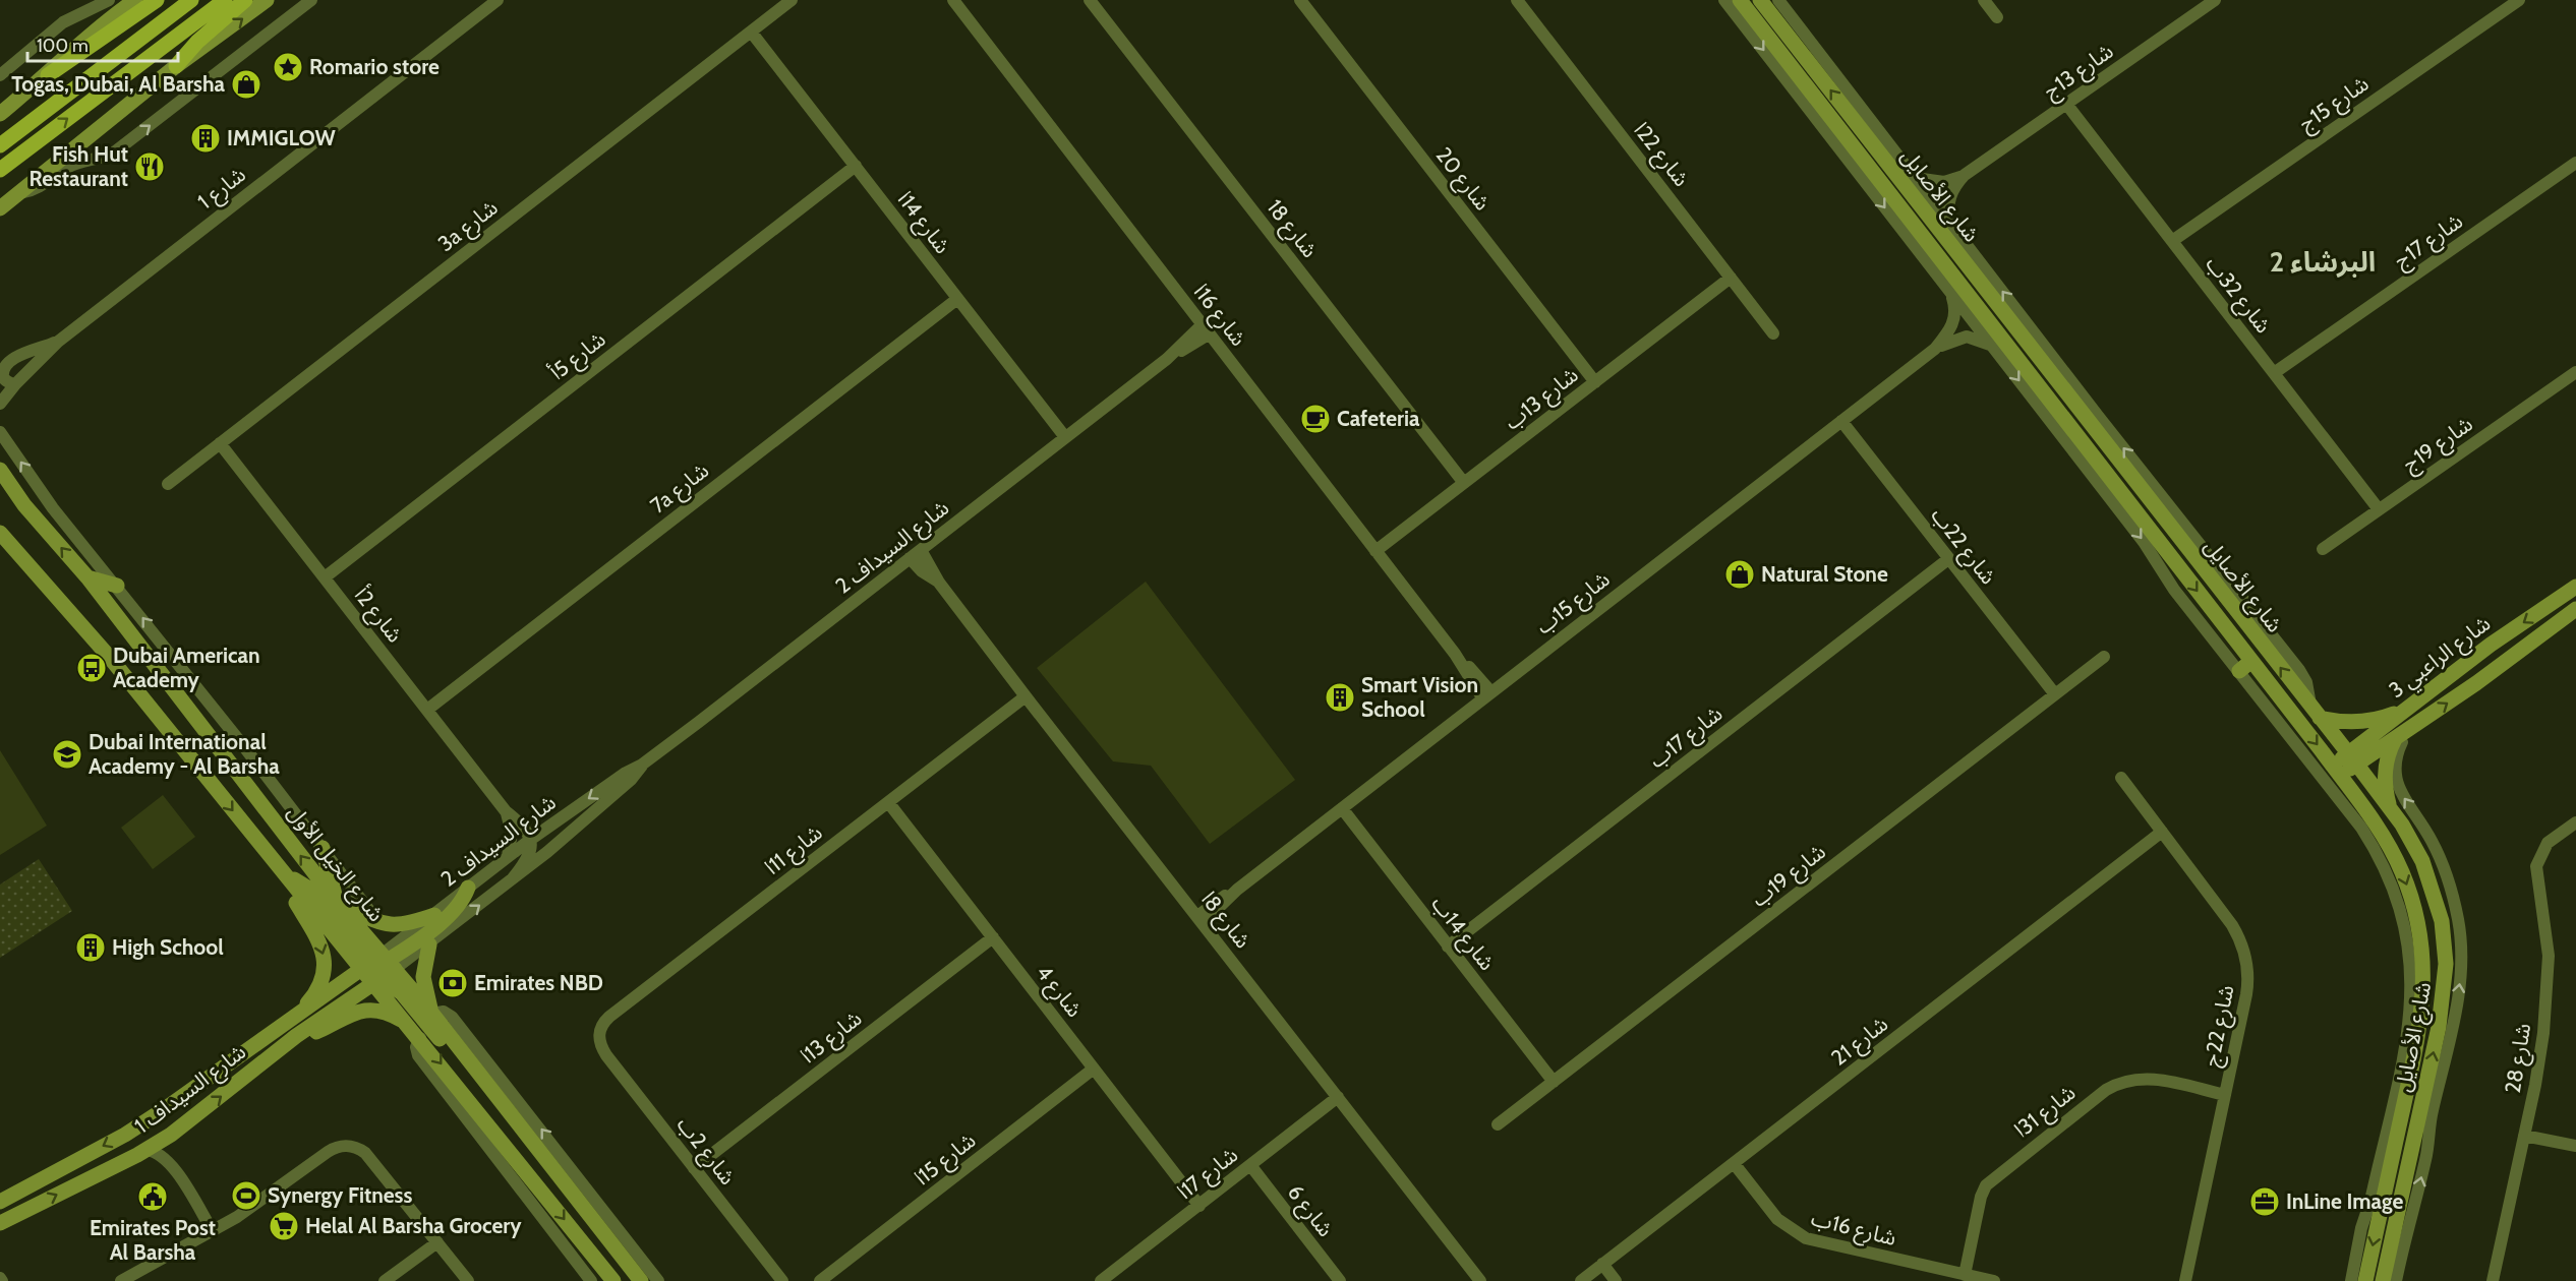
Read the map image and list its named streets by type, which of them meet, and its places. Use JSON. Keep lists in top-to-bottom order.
{
  "streets": {
    "street": [
      "شارع 13ج",
      "شارع 15ج",
      "شارع 22ا",
      "شارع 20",
      "شارع 1",
      "شارع الأصايل",
      "شارع 14ا",
      "3a شارع",
      "شارع 18",
      "شارع 17ج",
      "شارع 32ب",
      "شارع 16ا",
      "شارع 5أ",
      "شارع 13ب",
      "شارع 19ج",
      "7a شارع",
      "شارع 22ب",
      "شارع السيداف 2",
      "شارع 15ب",
      "شارع 2أ",
      "شارع الراعبي 3",
      "شارع 17ب",
      "شارع 11ا",
      "شارع الخيل الأول",
      "شارع 19ب",
      "شارع 8ا",
      "شارع 14ب",
      "شارع 4",
      "شارع 22ج",
      "شارع 13ا",
      "شارع 21",
      "شارع 28",
      "شارع السيداف 1",
      "شارع 31ا",
      "شارع 2ب",
      "شارع 15ا",
      "شارع 17ا",
      "شارع 6",
      "شارع 16ب"
    ]
  },
  "crossings": [
    ["شارع 13ج", "شارع 32ب"],
    ["شارع 15ج", "شارع 32ب"],
    ["شارع 22ا", "شارع 13ب"],
    ["شارع 20", "شارع 13ب"],
    ["شارع الأصايل", "شارع الراعبي 3"],
    ["شارع 14ا", "3a شارع"],
    ["شارع 14ا", "شارع 5أ"],
    ["شارع 14ا", "7a شارع"],
    ["شارع 14ا", "شارع السيداف 2"],
    ["3a شارع", "شارع 2أ"],
    ["شارع 18", "شارع 13ب"],
    ["شارع 17ج", "شارع 32ب"],
    ["شارع 32ب", "شارع 19ج"],
    ["شارع 16ا", "شارع 13ب"],
    ["شارع 16ا", "شارع السيداف 2"],
    ["شارع 16ا", "شارع 15ب"],
    ["شارع 5أ", "شارع 2أ"],
    ["7a شارع", "شارع 2أ"],
    ["شارع 22ب", "شارع 15ب"],
    ["شارع 22ب", "شارع 17ب"],
    ["شارع 22ب", "شارع 19ب"],
    ["شارع السيداف 2", "شارع 2أ"],
    ["شارع السيداف 2", "شارع الخيل الأول"],
    ["شارع السيداف 2", "شارع 8ا"],
    ["شارع السيداف 2", "شارع السيداف 1"],
    ["شارع 15ب", "شارع 8ا"],
    ["شارع 15ب", "شارع 14ب"],
    ["شارع 17ب", "شارع 14ب"],
    ["شارع 11ا", "شارع 8ا"],
    ["شارع 11ا", "شارع 4"],
    ["شارع 11ا", "شارع 2ب"],
    ["شارع الخيل الأول", "شارع السيداف 1"],
    ["شارع 19ب", "شارع 14ب"],
    ["شارع 8ا", "شارع 17ا"],
    ["شارع 4", "شارع 13ا"],
    ["شارع 4", "شارع 15ا"],
    ["شارع 4", "شارع 17ا"],
    ["شارع 22ج", "شارع 21"],
    ["شارع 22ج", "شارع 31ا"],
    ["شارع 13ا", "شارع 2ب"],
    ["شارع 21", "شارع 16ب"],
    ["شارع 31ا", "شارع 16ب"],
    ["شارع 17ا", "شارع 6"]
  ],
  "districts": ["البرشاء 2"],
  "places": {
    "place": ["Romario store"],
    "shop": ["Togas, Dubai, Al Barsha", "Natural Stone"],
    "building": ["IMMIGLOW", "Smart Vision School", "High School"],
    "restaurant": ["Fish Hut Restaurant"],
    "cafe": ["Cafeteria"],
    "bus stop": ["Dubai American Academy"],
    "school or university": ["Dubai International Academy - Al Barsha"],
    "bank": ["Emirates NBD"],
    "sports": ["Synergy Fitness"],
    "public building": ["Emirates Post Al Barsha"],
    "office": ["InLine Image"],
    "supermarket": ["Helal Al Barsha Grocery"]
  },
  "scale_bar": "100 m"
}
